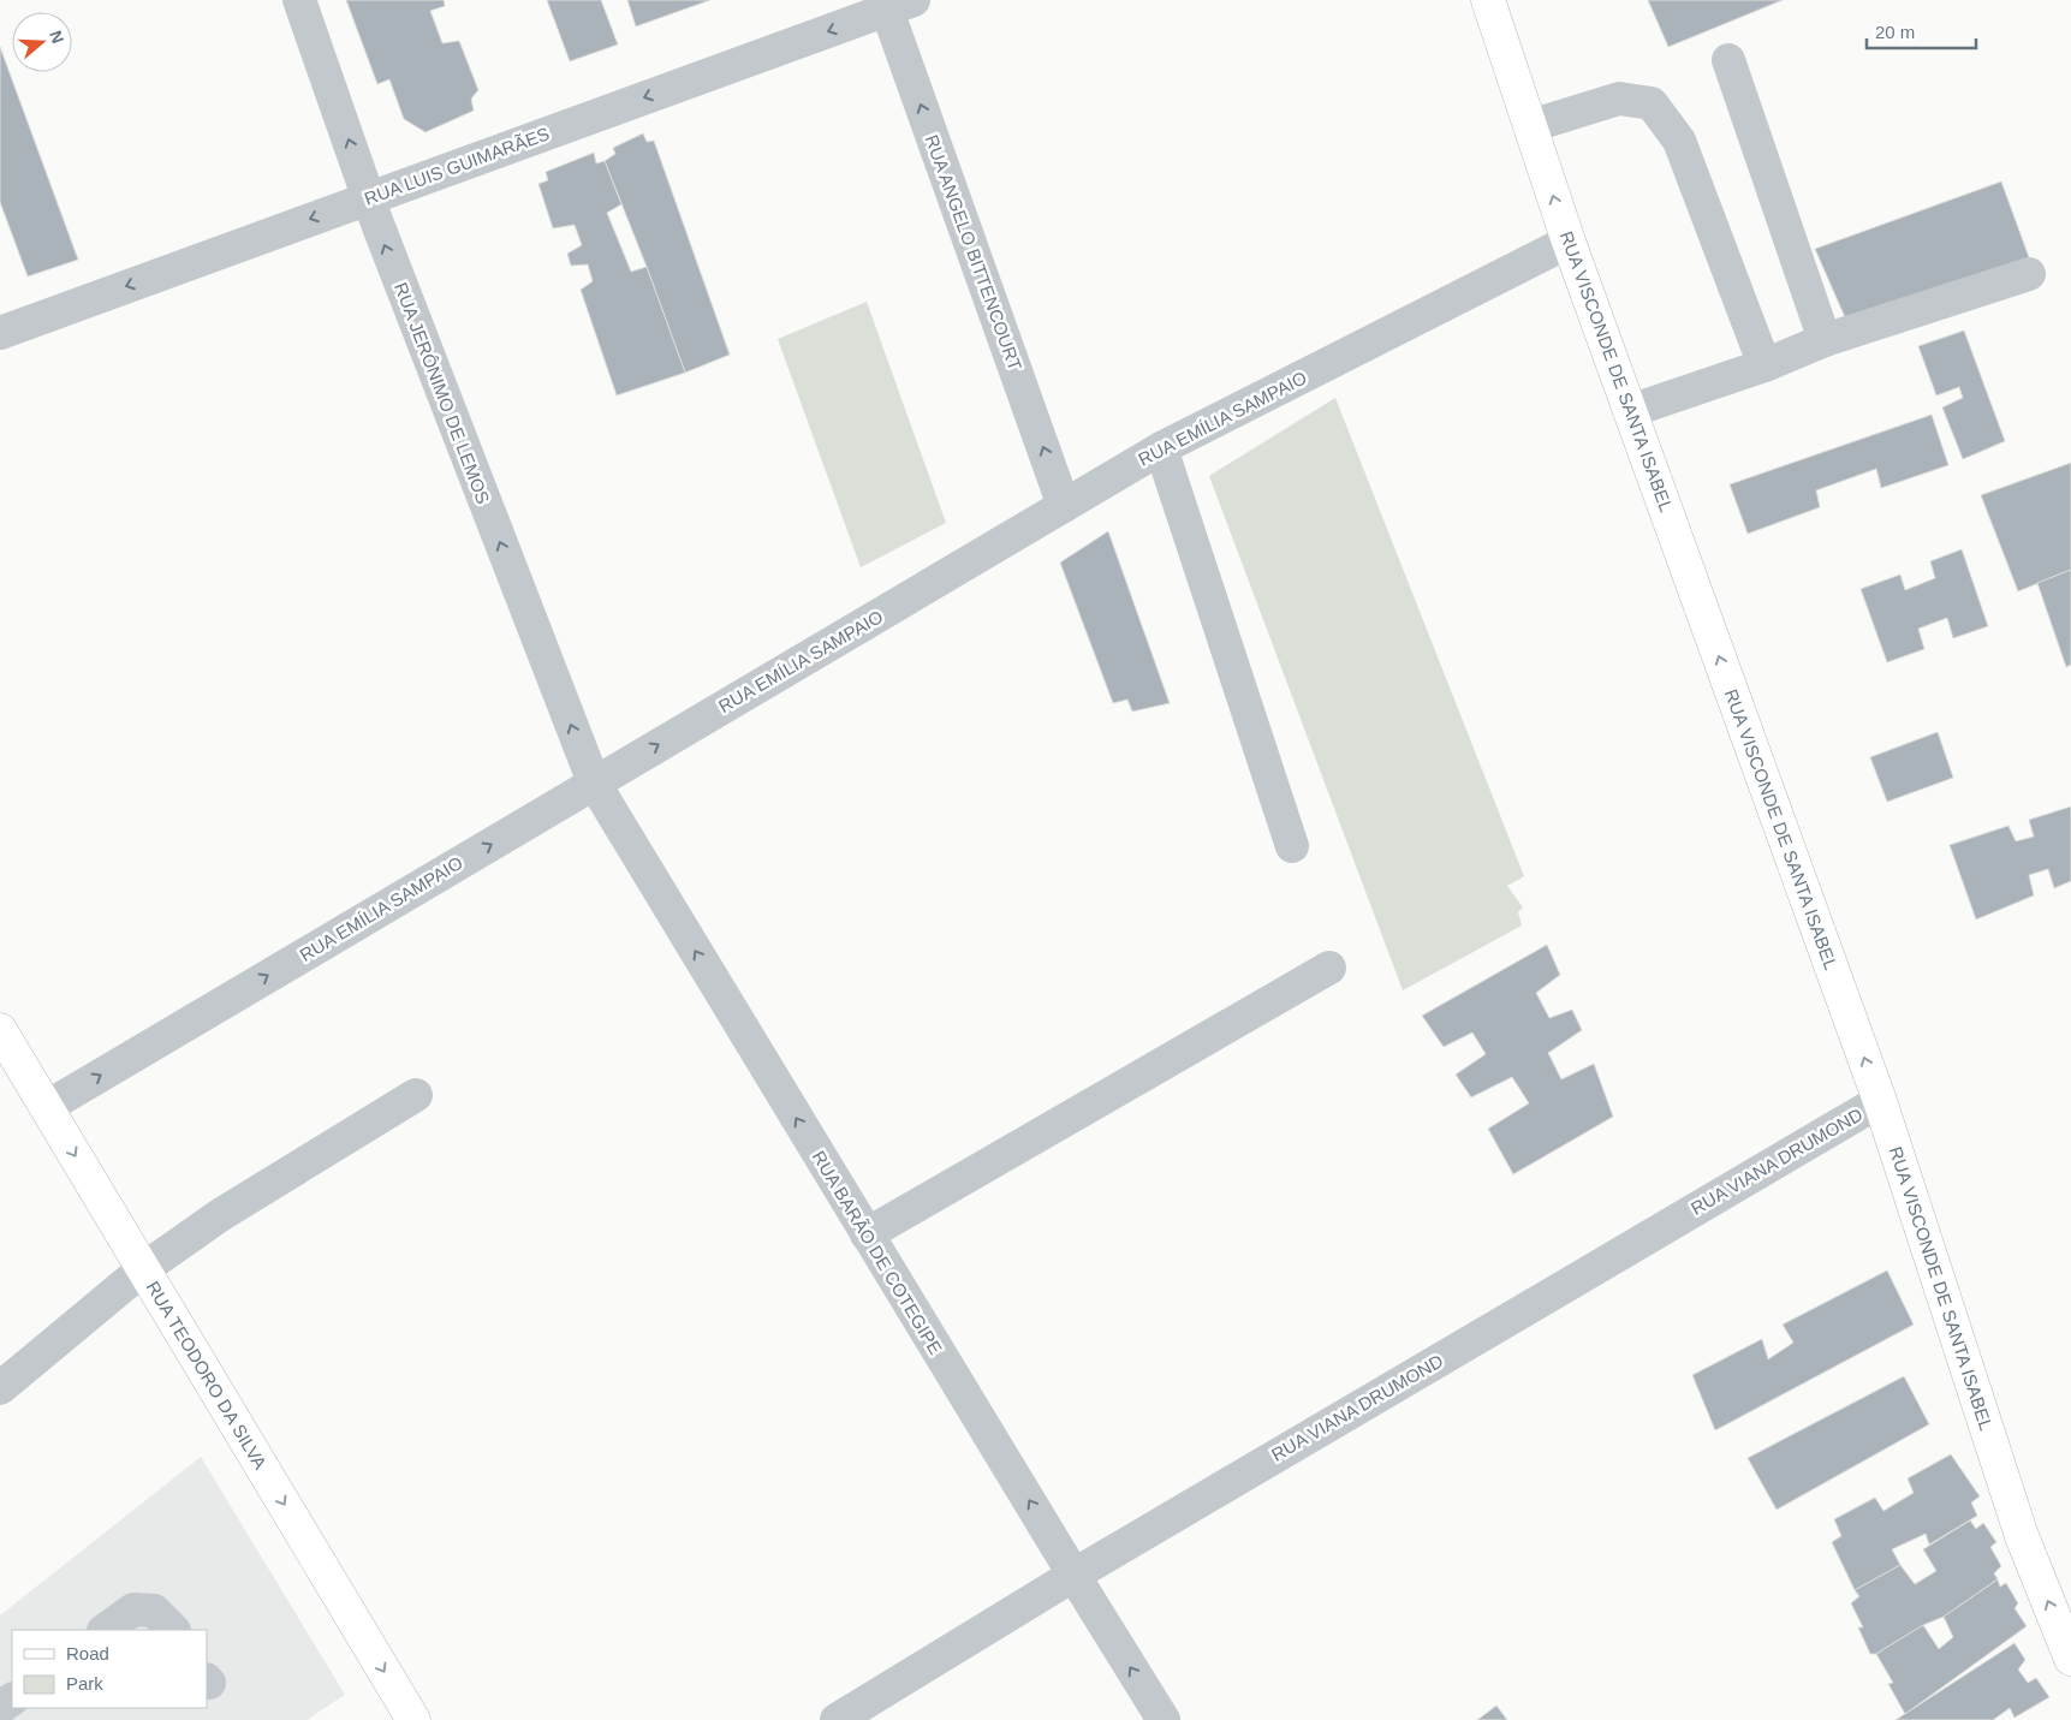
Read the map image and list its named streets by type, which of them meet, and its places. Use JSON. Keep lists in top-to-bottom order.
{
  "streets": {
    "main road": ["RUA VISCONDE DE SANTA ISABEL", "RUA TEODORO DA SILVA"],
    "street": [
      "RUA LUIS GUIMARÃES",
      "RUA ANGELO BITTENCOURT",
      "RUA JERÔNIMO DE LEMOS",
      "RUA EMÍLIA SAMPAIO",
      "RUA VIANA DRUMOND",
      "RUA BARÃO DE COTEGIPE"
    ]
  },
  "crossings": [
    ["RUA LUIS GUIMARÃES", "RUA ANGELO BITTENCOURT"],
    ["RUA LUIS GUIMARÃES", "RUA JERÔNIMO DE LEMOS"],
    ["RUA ANGELO BITTENCOURT", "RUA EMÍLIA SAMPAIO"],
    ["RUA VISCONDE DE SANTA ISABEL", "RUA EMÍLIA SAMPAIO"],
    ["RUA VISCONDE DE SANTA ISABEL", "RUA VIANA DRUMOND"],
    ["RUA JERÔNIMO DE LEMOS", "RUA EMÍLIA SAMPAIO"],
    ["RUA JERÔNIMO DE LEMOS", "RUA BARÃO DE COTEGIPE"],
    ["RUA EMÍLIA SAMPAIO", "RUA BARÃO DE COTEGIPE"],
    ["RUA EMÍLIA SAMPAIO", "RUA TEODORO DA SILVA"],
    ["RUA VIANA DRUMOND", "RUA BARÃO DE COTEGIPE"]
  ],
  "one_way": [
    "RUA LUIS GUIMARÃES",
    "RUA ANGELO BITTENCOURT",
    "RUA VISCONDE DE SANTA ISABEL",
    "RUA JERÔNIMO DE LEMOS",
    "RUA EMÍLIA SAMPAIO",
    "RUA BARÃO DE COTEGIPE",
    "RUA TEODORO DA SILVA"
  ],
  "legend": ["Road", "Park"],
  "scale_bar": "20 m",
  "north": "right"
}
